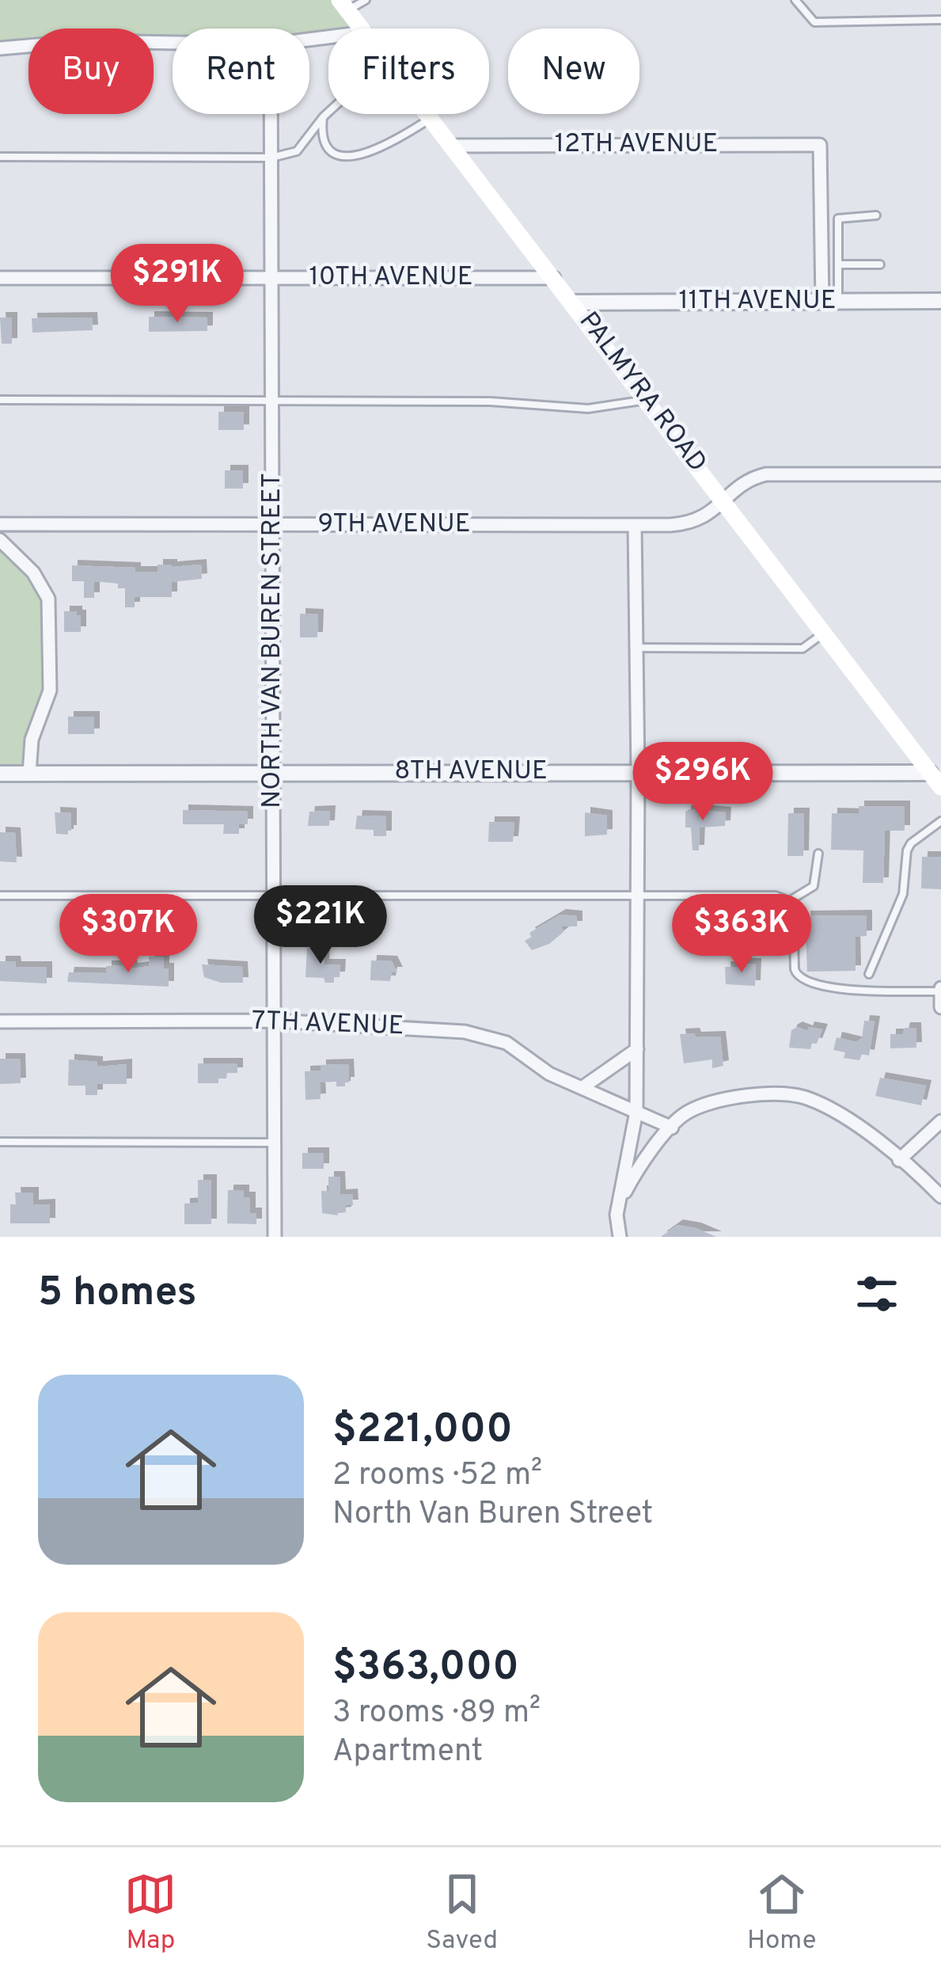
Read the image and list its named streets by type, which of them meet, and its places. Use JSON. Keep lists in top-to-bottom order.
{
  "streets": {
    "main road": ["PALMYRA ROAD"],
    "street": [
      "12TH AVENUE",
      "10TH AVENUE",
      "11TH AVENUE",
      "9TH AVENUE",
      "NORTH VAN BUREN STREET",
      "8TH AVENUE",
      "7TH AVENUE"
    ]
  },
  "crossings": [
    ["12TH AVENUE", "11TH AVENUE"],
    ["12TH AVENUE", "PALMYRA ROAD"],
    ["10TH AVENUE", "PALMYRA ROAD"],
    ["10TH AVENUE", "NORTH VAN BUREN STREET"],
    ["11TH AVENUE", "PALMYRA ROAD"],
    ["PALMYRA ROAD", "9TH AVENUE"],
    ["PALMYRA ROAD", "8TH AVENUE"],
    ["9TH AVENUE", "NORTH VAN BUREN STREET"],
    ["NORTH VAN BUREN STREET", "8TH AVENUE"],
    ["NORTH VAN BUREN STREET", "7TH AVENUE"]
  ],
  "page": {
    "chip": [
      "Buy",
      "Rent",
      "Filters",
      "New"
    ],
    "price": [
      "$291K",
      "$296K",
      "$221K",
      "$307K",
      "$363K"
    ],
    "heading": "5 homes",
    "list": [
      {
        "name": "$221,000",
        "note": "2 rooms · 52 m² · North Van Buren Street"
      },
      {
        "name": "$363,000",
        "note": "3 rooms · 89 m² · Apartment"
      }
    ],
    "tabs": ["Map", "Saved", "Home"]
  }
}
